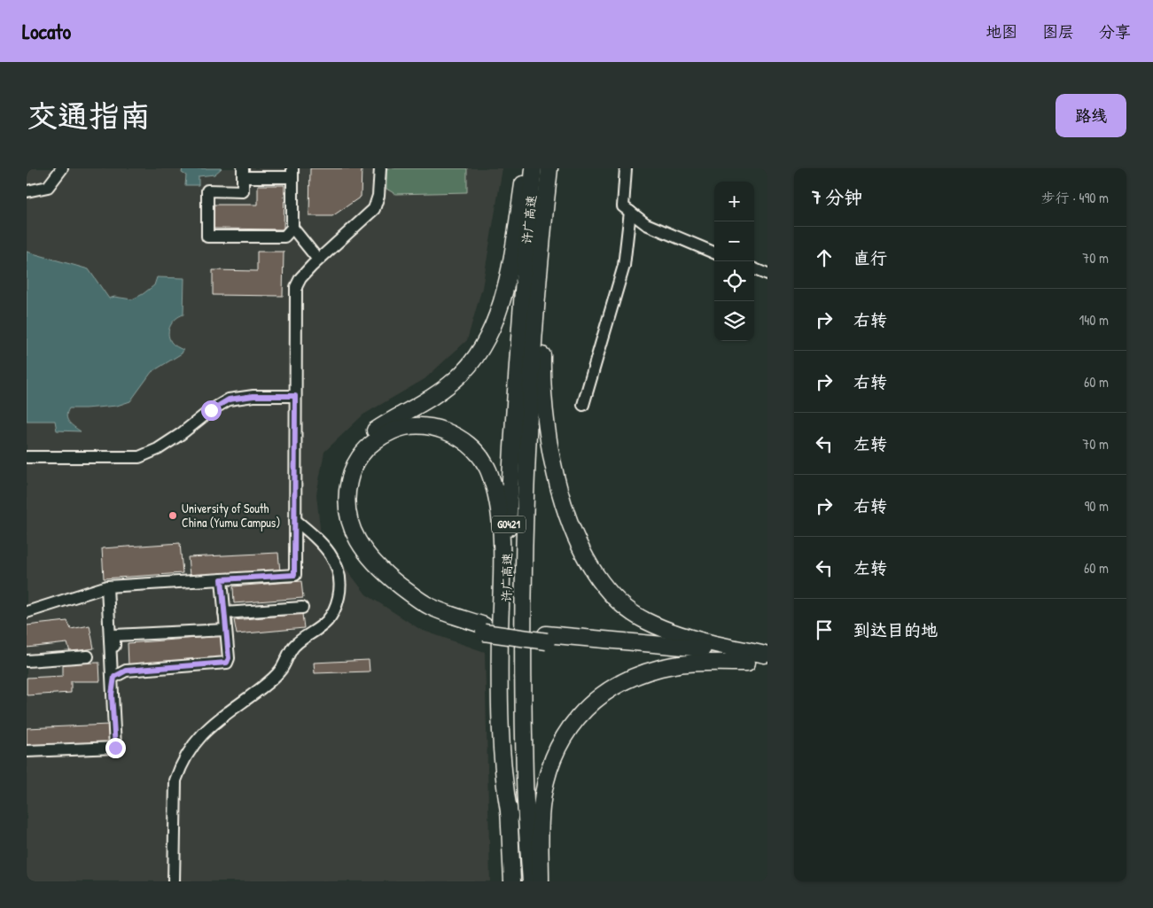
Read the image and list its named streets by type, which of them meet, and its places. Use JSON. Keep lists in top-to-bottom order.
{
  "streets": {
    "highway": ["许广高速", "G0421"]
  },
  "places": ["University of South China (Yumu Campus)"],
  "page": {
    "header": "Locato",
    "nav": ["地图", "图层", "分享"],
    "buttons": "路线",
    "title": "交通指南",
    "heading": ["7 分钟", "步行 · 490 m"],
    "map_buttons": ["+", "−"],
    "list": [
      ["直行", "70 m"],
      ["右转", "140 m"],
      ["右转", "60 m"],
      ["左转", "70 m"],
      ["右转", "90 m"],
      ["左转", "60 m"],
      "到达目的地"
    ]
  }
}
